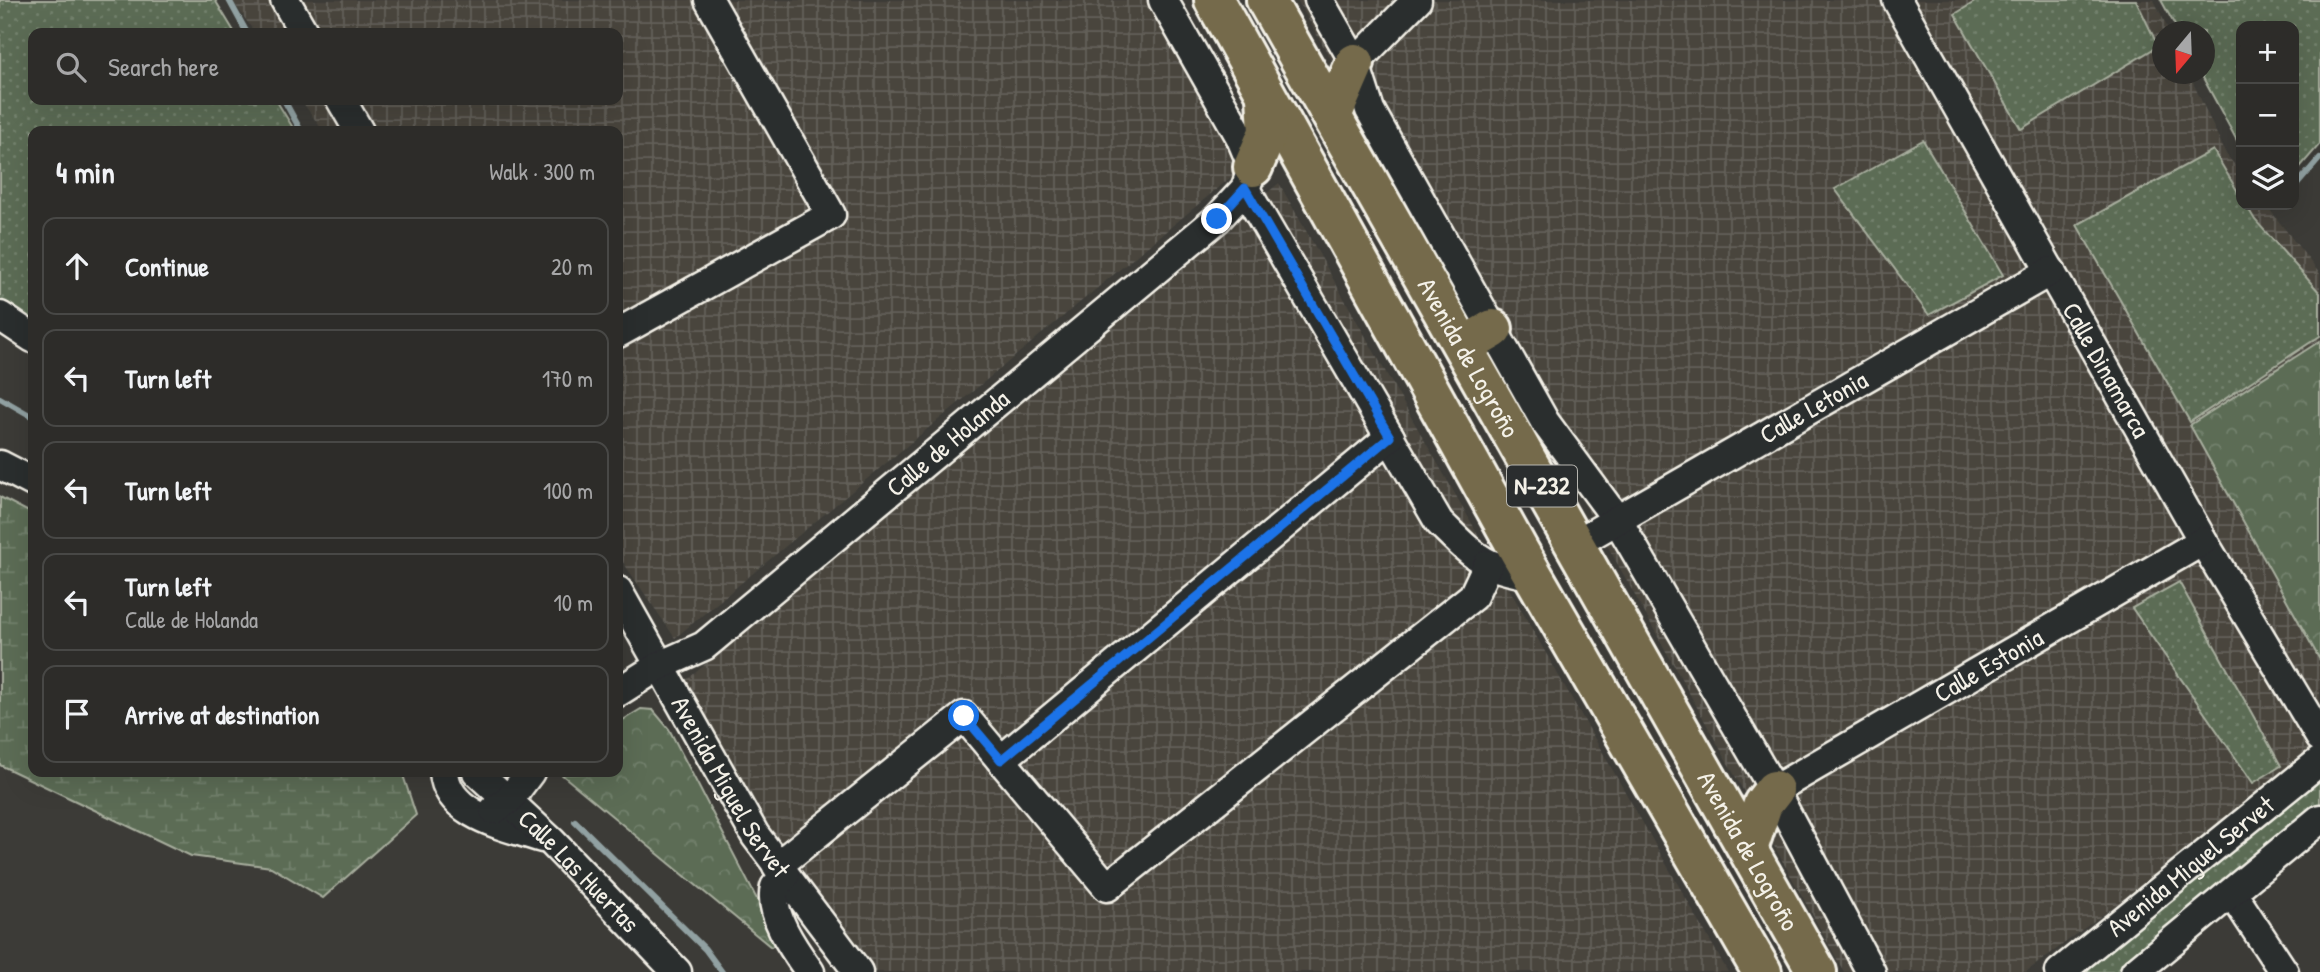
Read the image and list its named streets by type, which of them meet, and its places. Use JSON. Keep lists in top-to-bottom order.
{
  "streets": {
    "highway": ["Avenida de Logroño", "N-232"],
    "street": [
      "Calle Dinamarca",
      "Calle Letonia",
      "Calle de Holanda",
      "Calle Estonia",
      "Avenida Miguel Servet",
      "Calle Las Huertas"
    ]
  },
  "crossings": [
    ["Avenida de Logroño", "Calle Letonia"],
    ["Calle Dinamarca", "Calle Letonia"],
    ["Calle Dinamarca", "Calle Estonia"],
    ["Calle de Holanda", "Avenida Miguel Servet"]
  ],
  "north": "bottom",
  "page": {
    "map_buttons": ["+", "−"],
    "search": "Search here",
    "heading": ["4 min", "Walk · 300 m"],
    "list": [
      ["Continue", "20 m"],
      ["Turn left", "170 m"],
      ["Turn left", "100 m"],
      ["Turn left", "Calle de Holanda", "10 m"],
      "Arrive at destination"
    ]
  }
}
